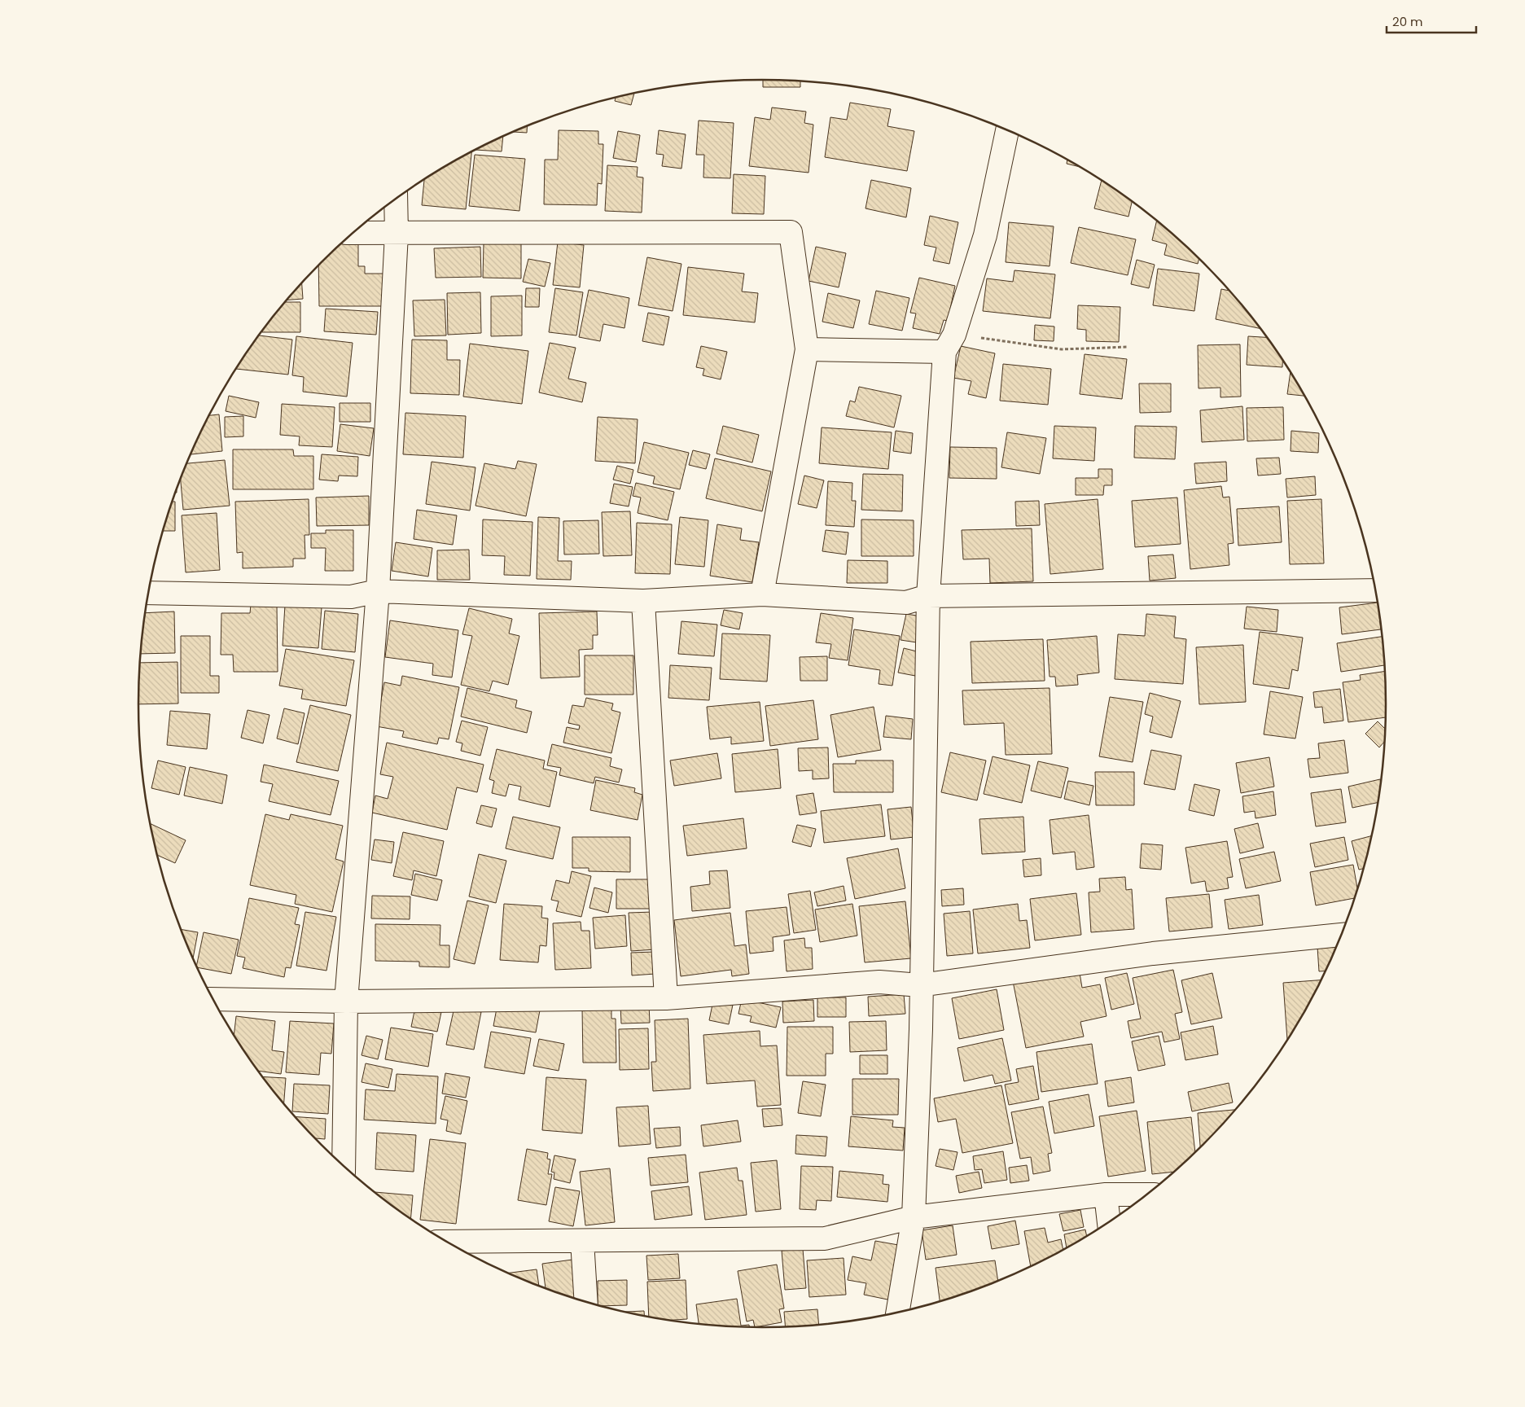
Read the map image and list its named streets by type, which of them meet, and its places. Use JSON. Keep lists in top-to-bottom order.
{
  "scale_bar": "20 m"
}
